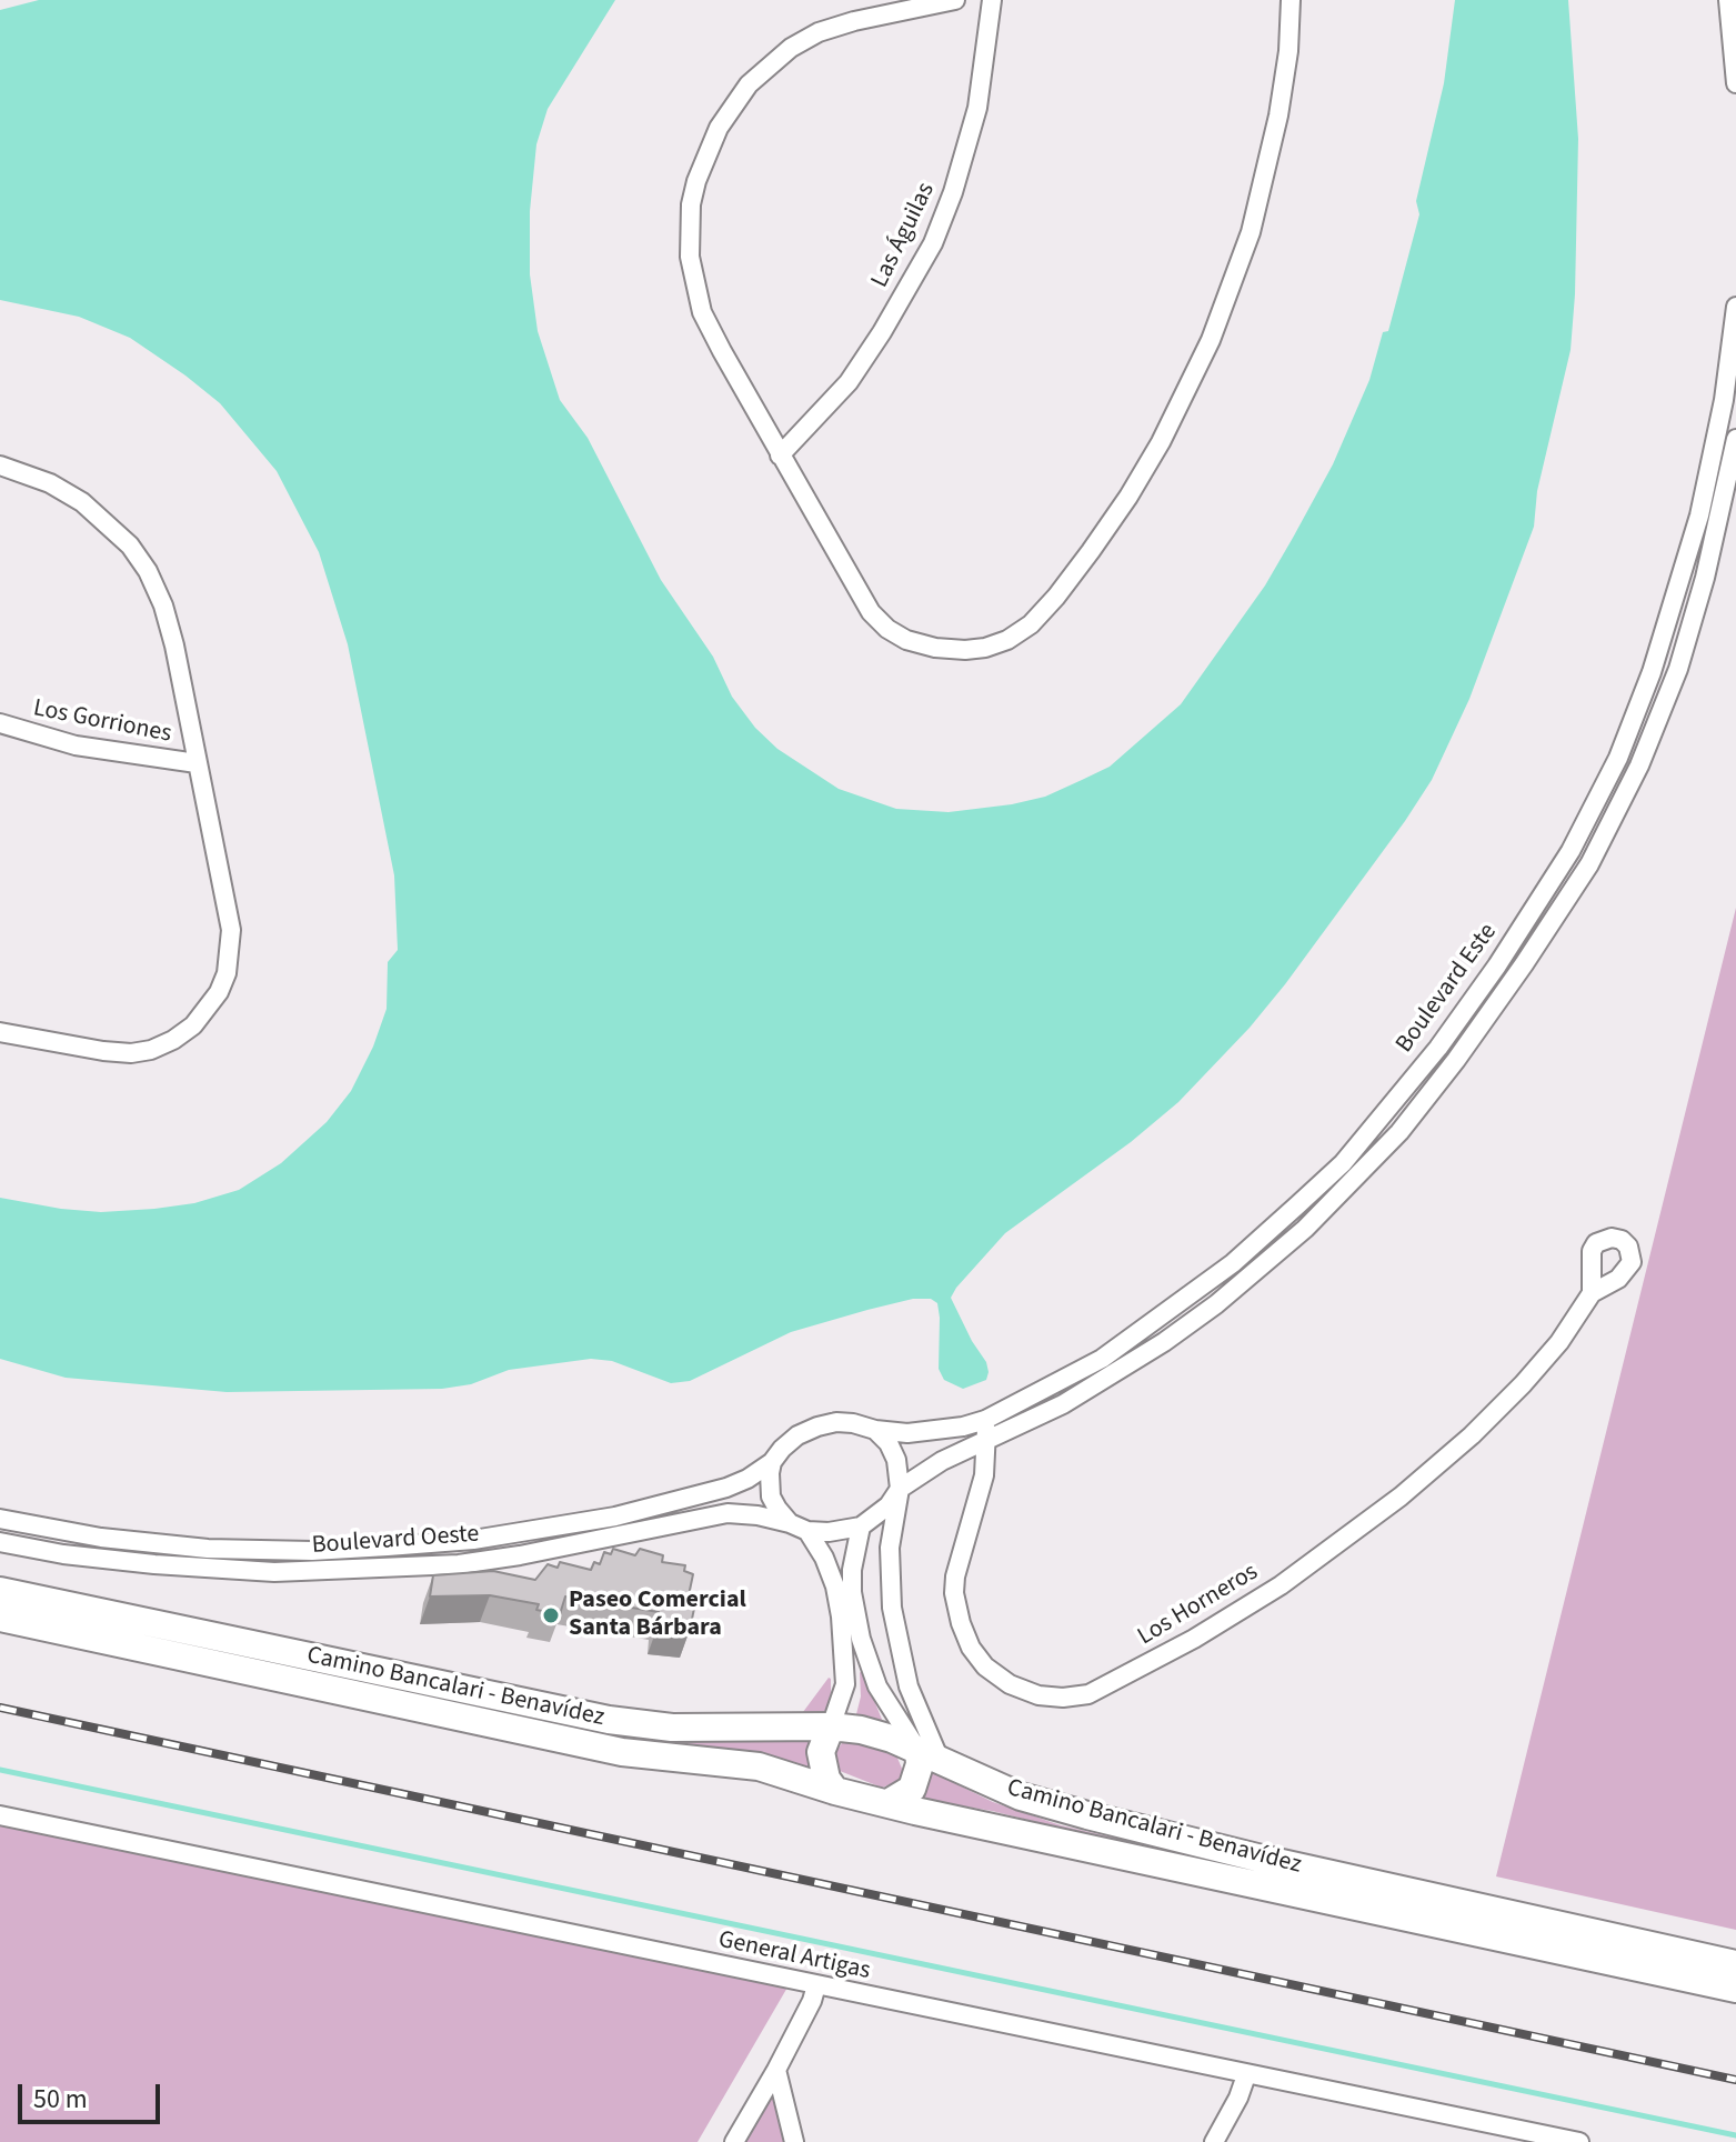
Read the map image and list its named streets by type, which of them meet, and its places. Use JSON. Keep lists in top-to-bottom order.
{
  "streets": {
    "main road": ["Camino Bancalari - Benavídez"],
    "street": [
      "Las Águilas",
      "Los Gorriones",
      "Boulevard Este",
      "Boulevard Oeste",
      "Los Horneros",
      "General Artigas"
    ]
  },
  "crossings": [
    ["Boulevard Este", "Boulevard Oeste"],
    ["Boulevard Este", "Los Horneros"]
  ],
  "places": ["Paseo Comercial Santa Bárbara"],
  "scale_bar": "50 m"
}
